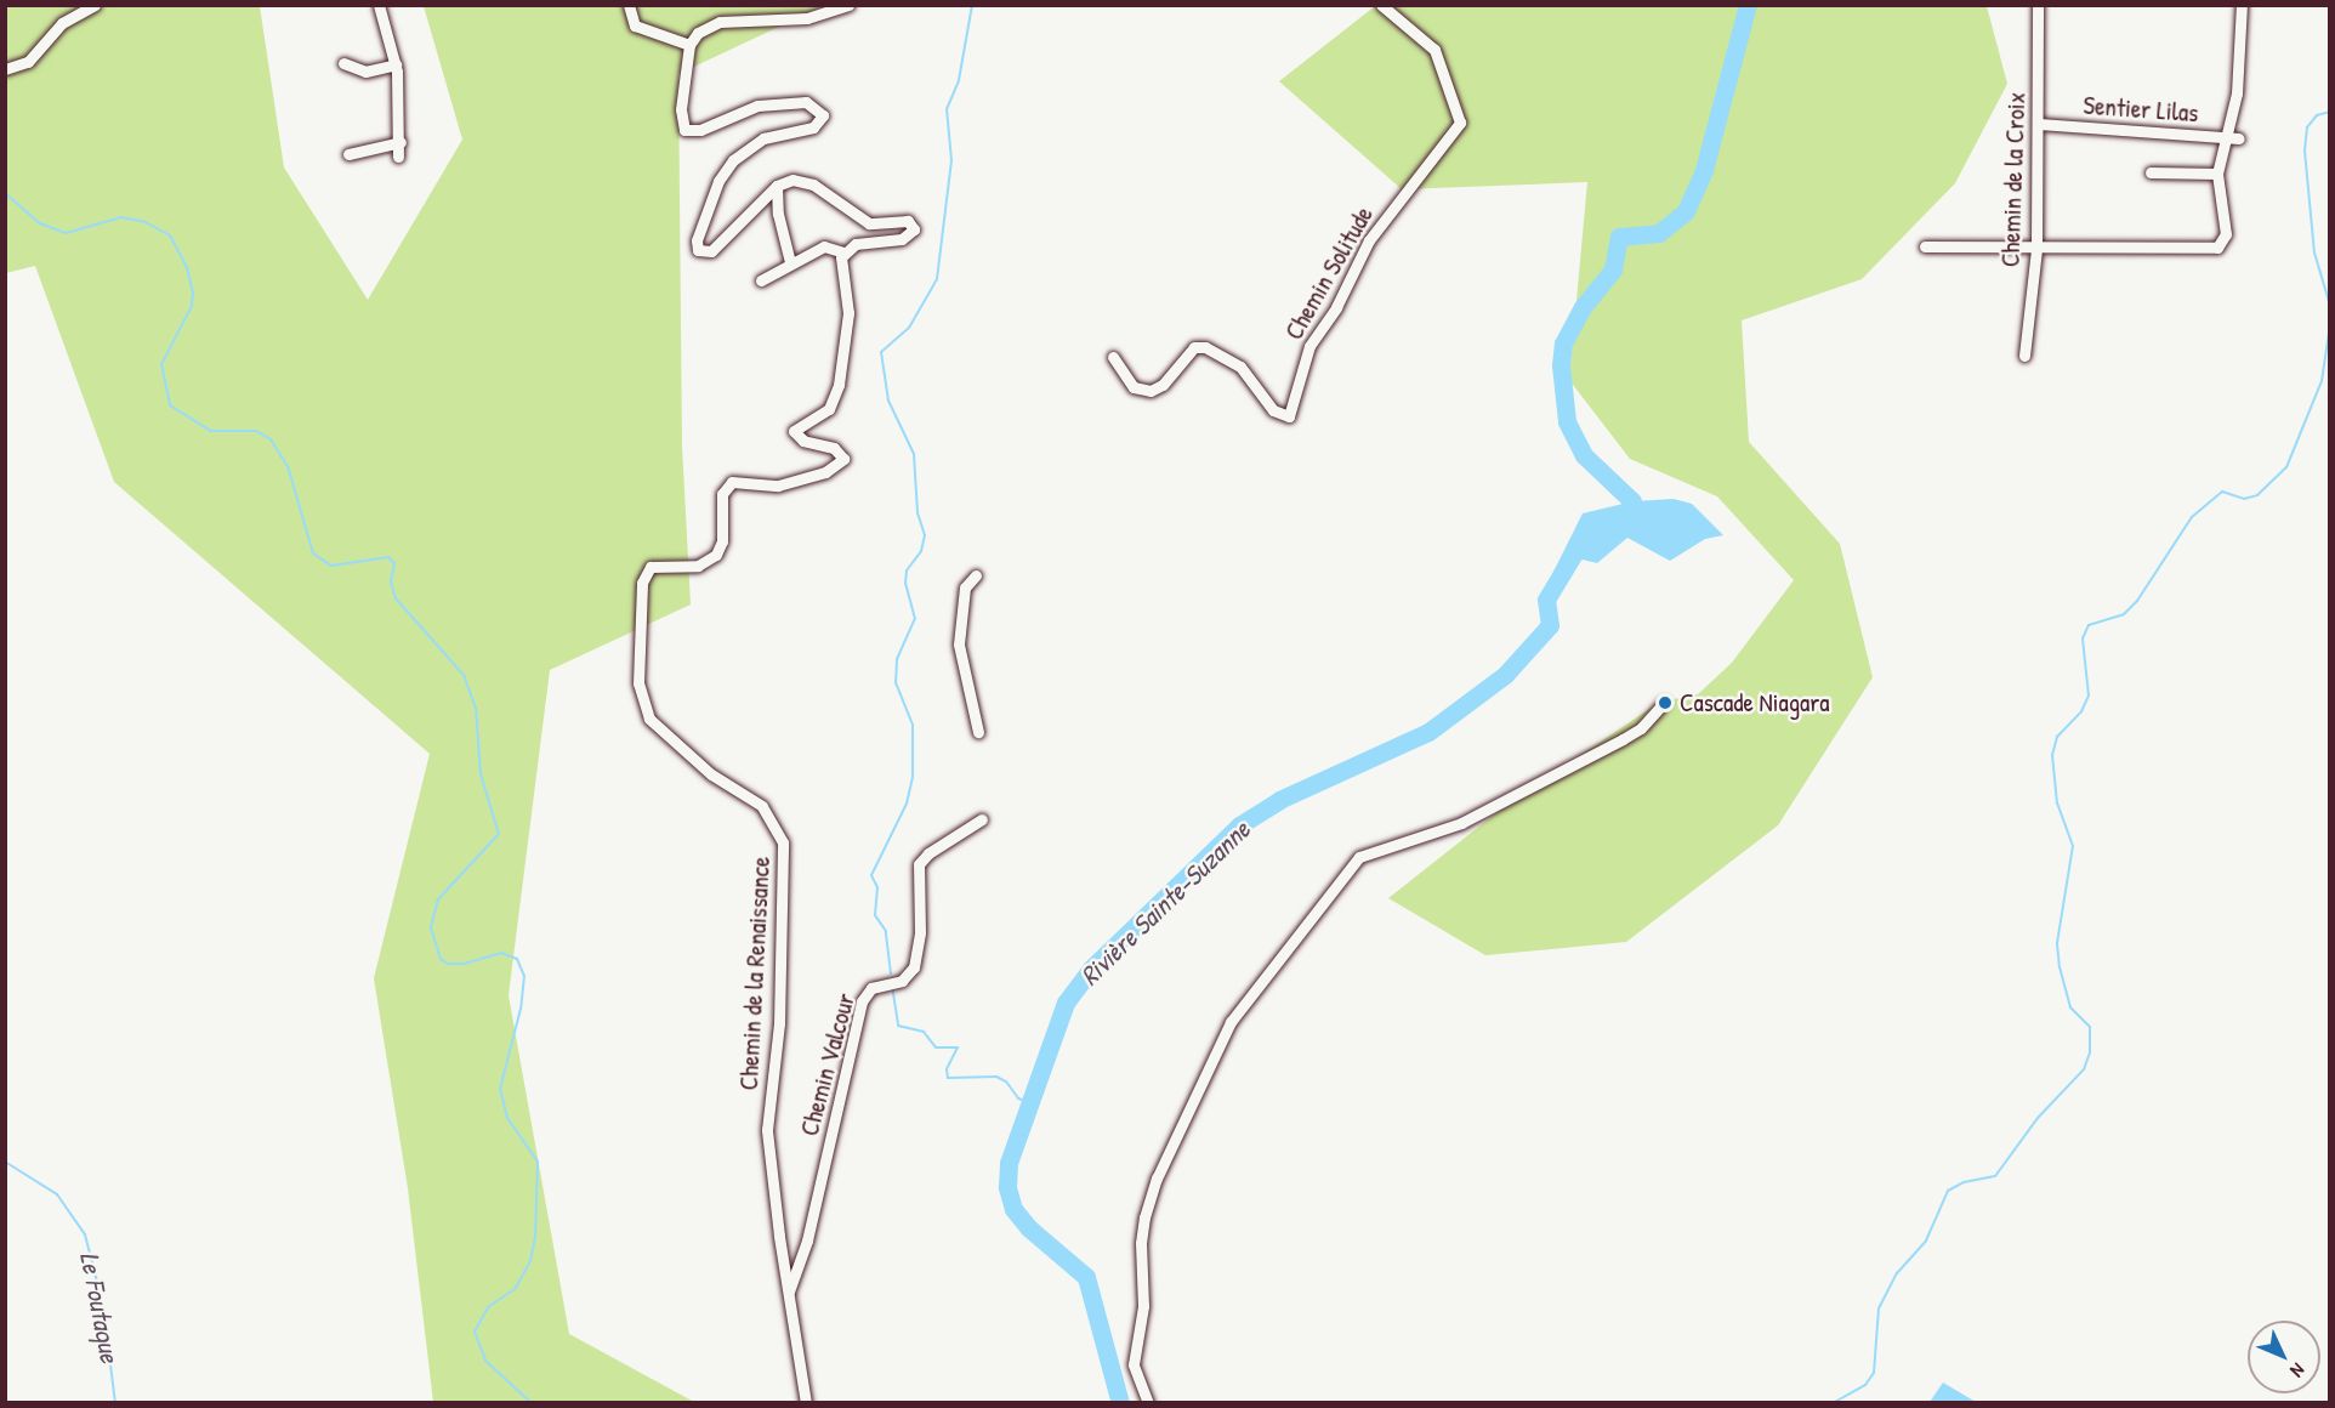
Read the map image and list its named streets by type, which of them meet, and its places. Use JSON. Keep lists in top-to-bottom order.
{
  "streets": {
    "street": [
      "Sentier Lilas",
      "Chemin de la Croix",
      "Chemin Solitude",
      "Chemin de la Renaissance",
      "Chemin Valcour"
    ]
  },
  "crossings": [
    ["Sentier Lilas", "Chemin de la Croix"],
    ["Chemin de la Renaissance", "Chemin Valcour"]
  ],
  "water": ["Rivière Sainte-Suzanne", "Le Foutaque"],
  "places": ["Cascade Niagara"],
  "north": "bottom right"
}
